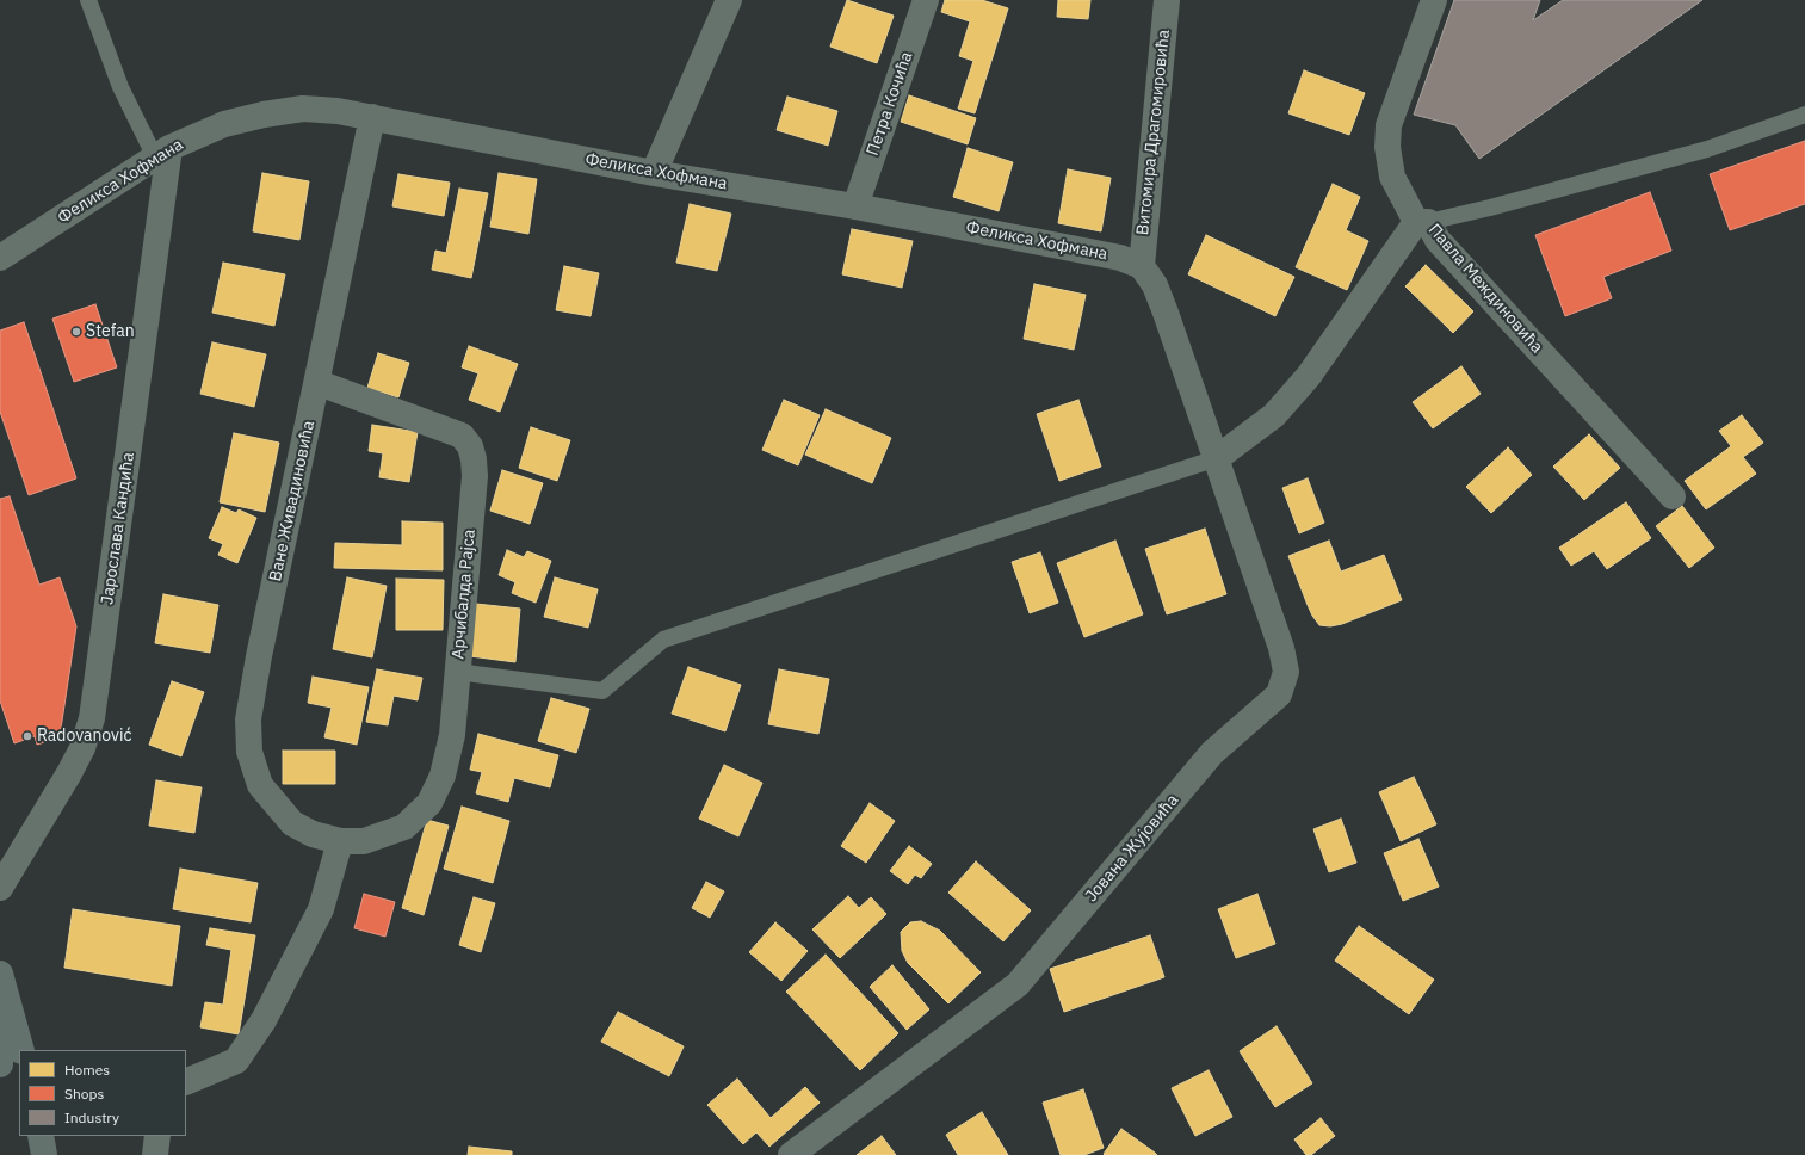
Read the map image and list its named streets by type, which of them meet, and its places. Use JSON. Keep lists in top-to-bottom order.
{
  "streets": {
    "street": [
      "Петра Кочића",
      "Витомира Драгомировића",
      "Феликса Хофмана",
      "Павла Междиновића",
      "Ване Живадиновића",
      "Јарослава Кандића",
      "Арчибалда Рајса",
      "Јована Жујовића"
    ]
  },
  "crossings": [
    ["Петра Кочића", "Феликса Хофмана"],
    ["Витомира Драгомировића", "Феликса Хофмана"],
    ["Феликса Хофмана", "Ване Живадиновића"],
    ["Феликса Хофмана", "Јарослава Кандића"],
    ["Ване Живадиновића", "Арчибалда Рајса"]
  ],
  "places": ["Stefan", "Radovanović"],
  "legend": ["Homes", "Shops", "Industry"]
}
